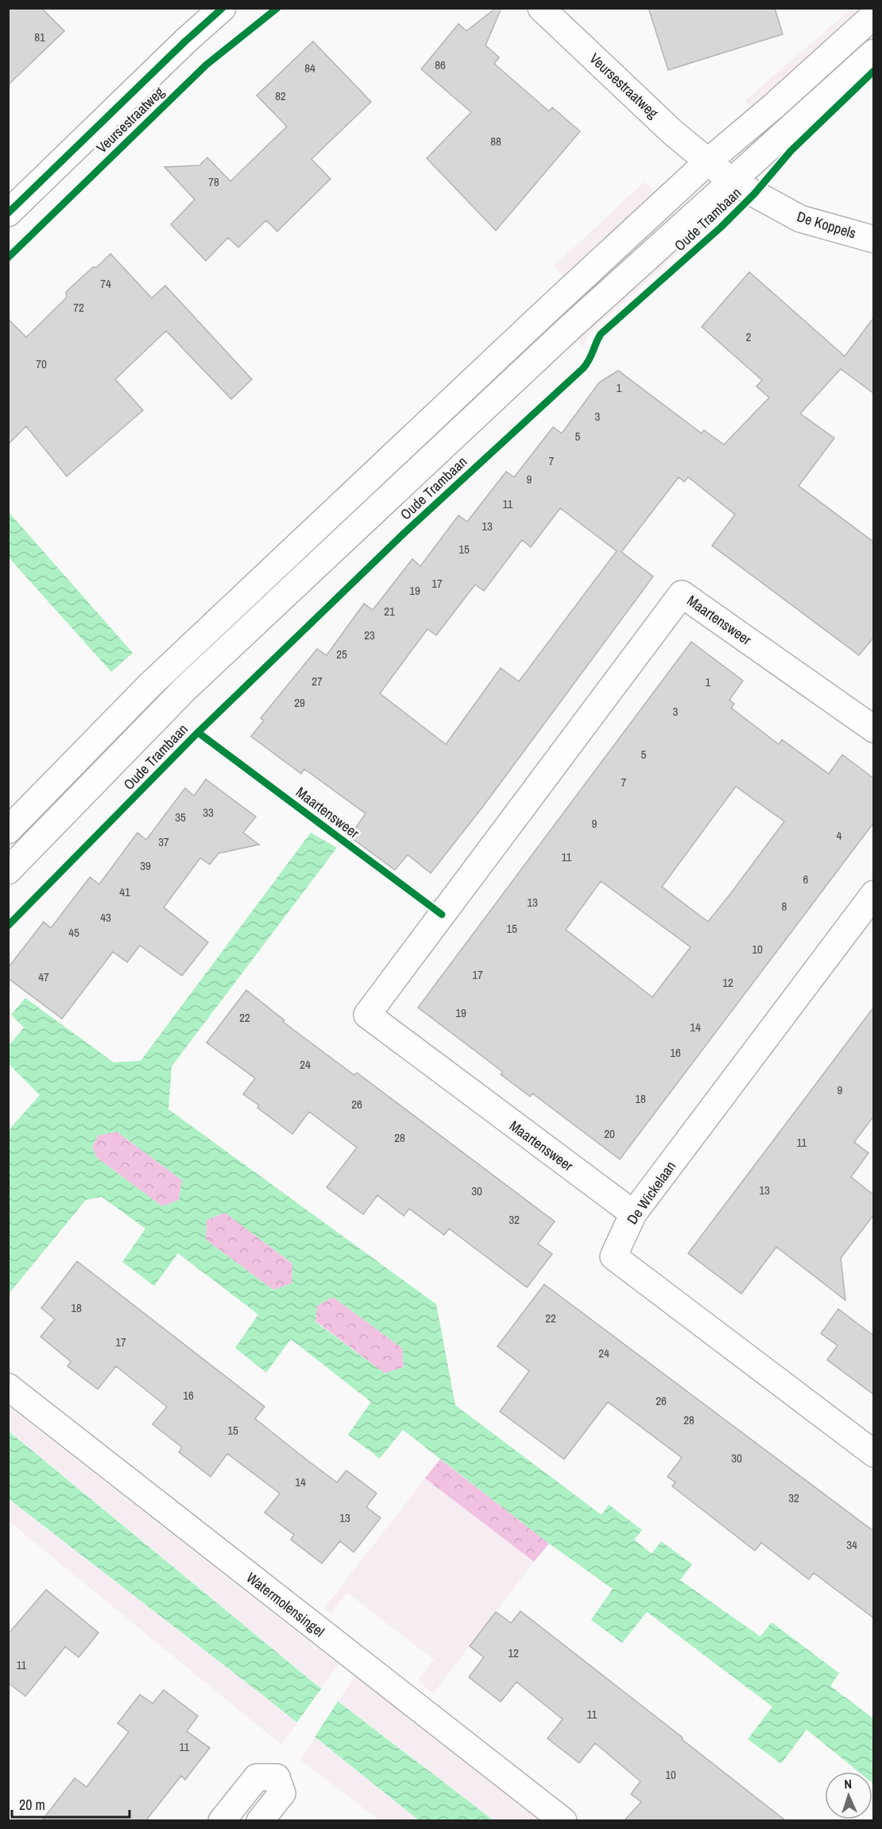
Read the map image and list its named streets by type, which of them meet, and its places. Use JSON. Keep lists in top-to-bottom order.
{
  "streets": {
    "street": [
      "Veursestraatweg",
      "Oude Trambaan",
      "De Koppels",
      "Maartensweer",
      "De Wickelaan",
      "Watermolensingel"
    ]
  },
  "crossings": [
    ["Veursestraatweg", "De Koppels"],
    ["Oude Trambaan", "De Koppels"],
    ["Maartensweer", "De Wickelaan"]
  ],
  "house_numbers": [
    "81",
    "86",
    "84",
    "82",
    "88",
    "78",
    "74",
    "72",
    "2",
    "70",
    "1",
    "3",
    "5",
    "7",
    "9",
    "11",
    "13",
    "15",
    "17",
    "19",
    "21",
    "23",
    "25",
    "27",
    "1",
    "29",
    "3",
    "5",
    "7",
    "33",
    "35",
    "9",
    "4",
    "37",
    "11",
    "39",
    "6",
    "41",
    "13",
    "8",
    "43",
    "15",
    "45",
    "10",
    "17",
    "47",
    "12",
    "19",
    "22",
    "14",
    "16",
    "24",
    "9",
    "18",
    "26",
    "20",
    "28",
    "11",
    "13",
    "30",
    "32",
    "18",
    "22",
    "17",
    "24",
    "16",
    "26",
    "28",
    "15",
    "30",
    "14",
    "32",
    "13",
    "34",
    "12",
    "11",
    "11",
    "11",
    "10"
  ],
  "scale_bar": "20 m",
  "north": "top"
}
